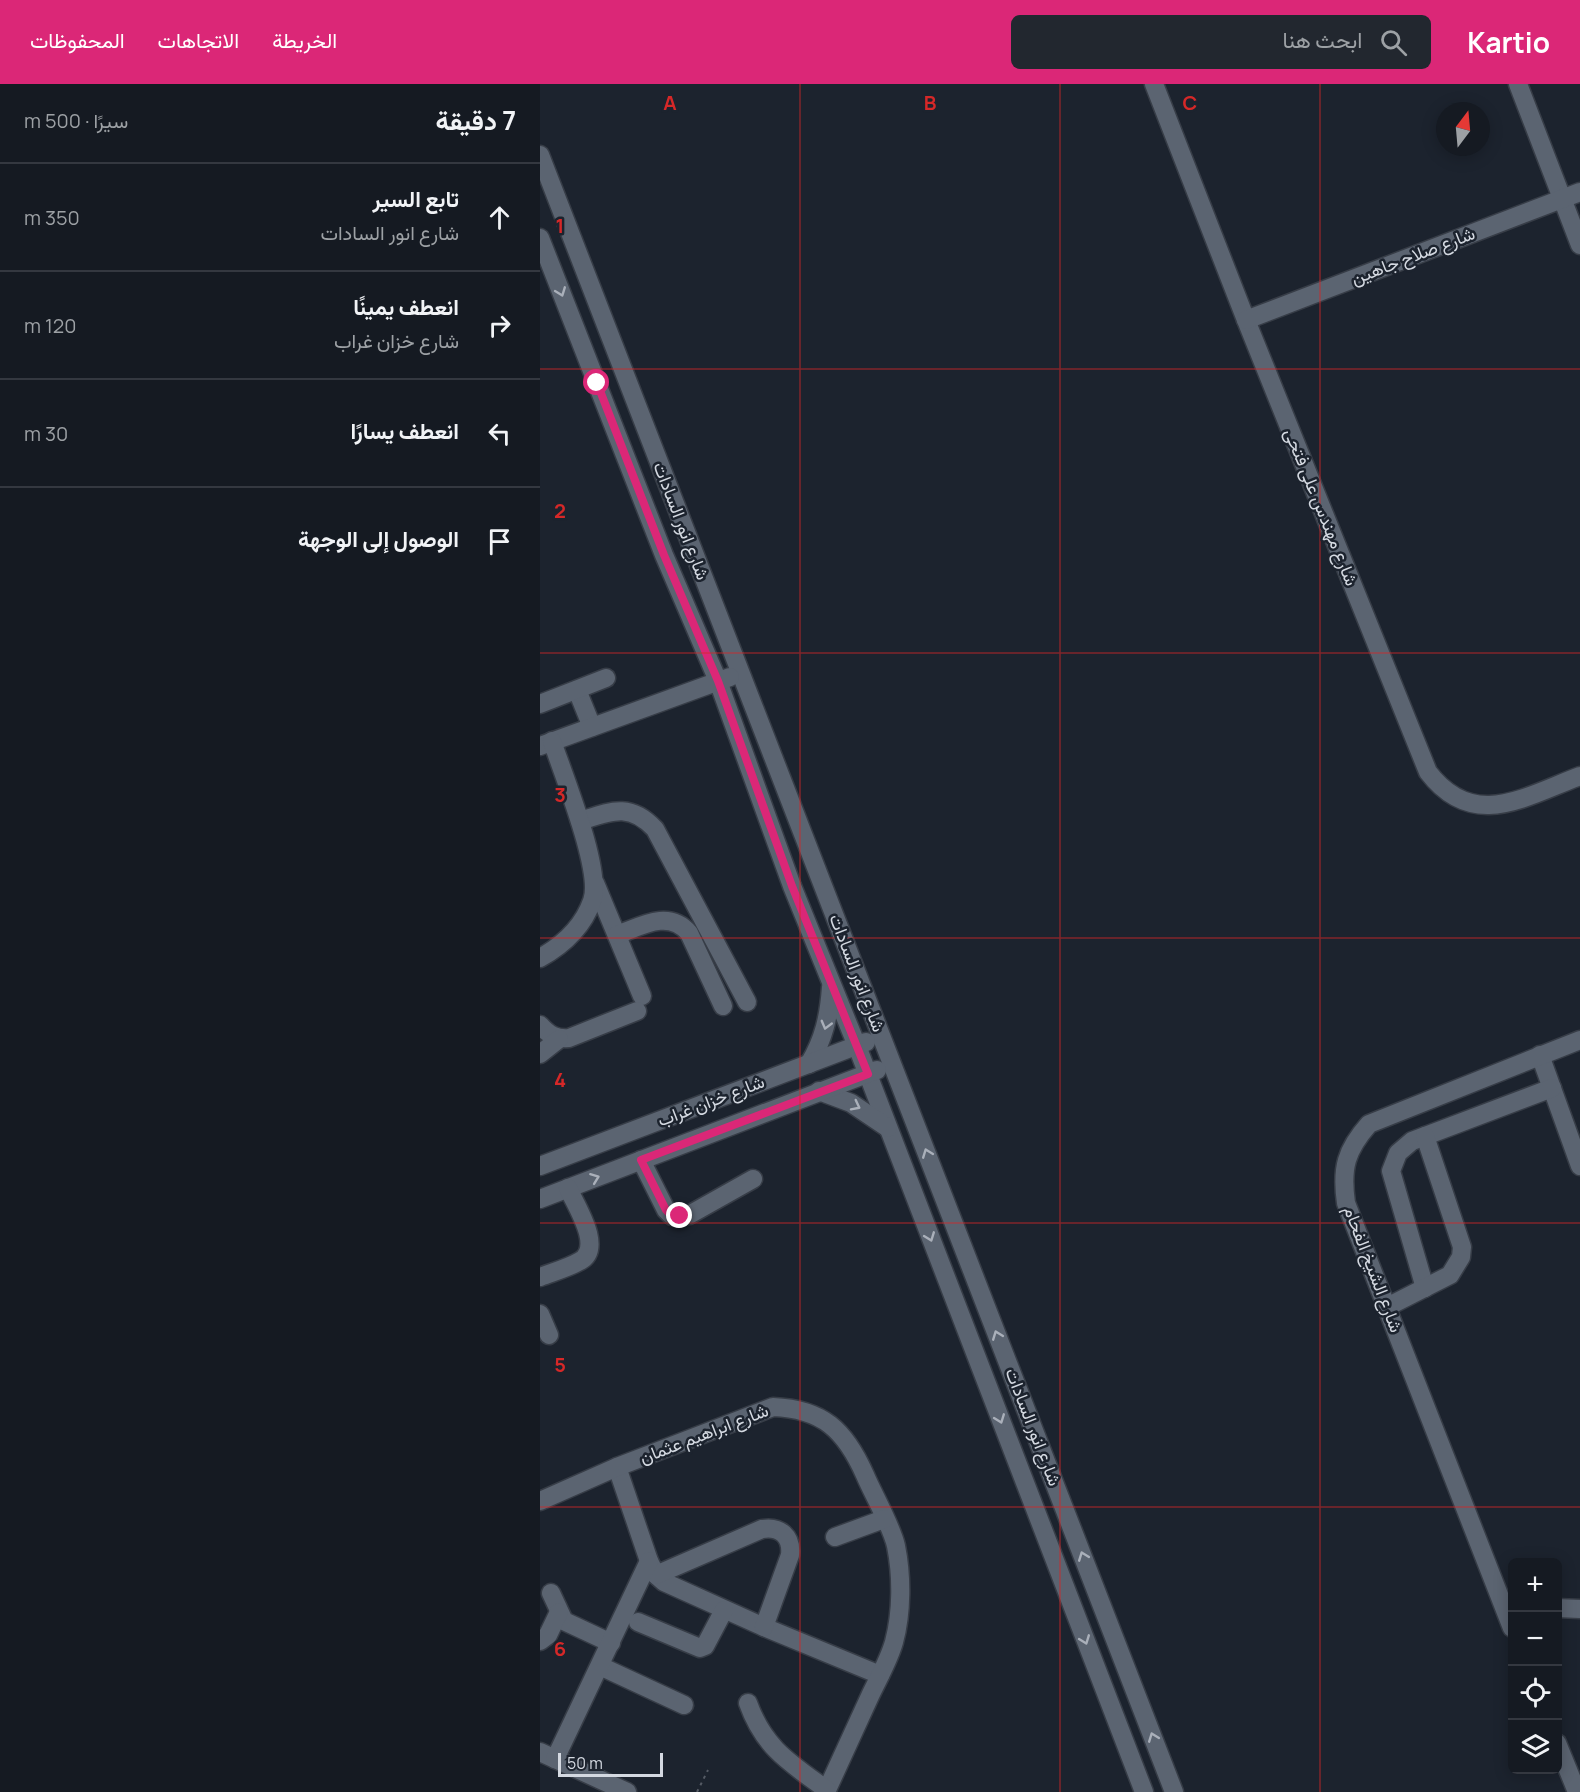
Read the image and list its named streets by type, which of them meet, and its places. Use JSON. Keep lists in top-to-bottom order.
{
  "streets": {
    "street": [
      "شارع صلاح جاهين",
      "شارع مهندس على فتحى",
      "شارع انور السادات",
      "شارع خزان غراب",
      "شارع الشيخ الفحام",
      "شارع ابراهيم عثمان"
    ]
  },
  "crossings": [
    ["شارع صلاح جاهين", "شارع مهندس على فتحى"],
    ["شارع انور السادات", "شارع خزان غراب"]
  ],
  "scale_bar": "50 m",
  "north": "top",
  "page": {
    "header": "Kartio",
    "search": "ابحث هنا",
    "nav": ["الخريطة", "الاتجاهات", "المحفوظات"],
    "heading": ["7 دقيقة", "سيرًا · 500 m"],
    "list": [
      ["تابع السير", "شارع انور السادات", "350 m"],
      ["انعطف يمينًا", "شارع خزان غراب", "120 m"],
      ["انعطف يسارًا", "30 m"],
      "الوصول إلى الوجهة"
    ],
    "map_buttons": ["+", "−"],
    "scale": "50 m"
  },
  "grid": {
    "columns": ["A", "B", "C"],
    "rows": [
      "1",
      "2",
      "3",
      "4",
      "5",
      "6"
    ]
  }
}
